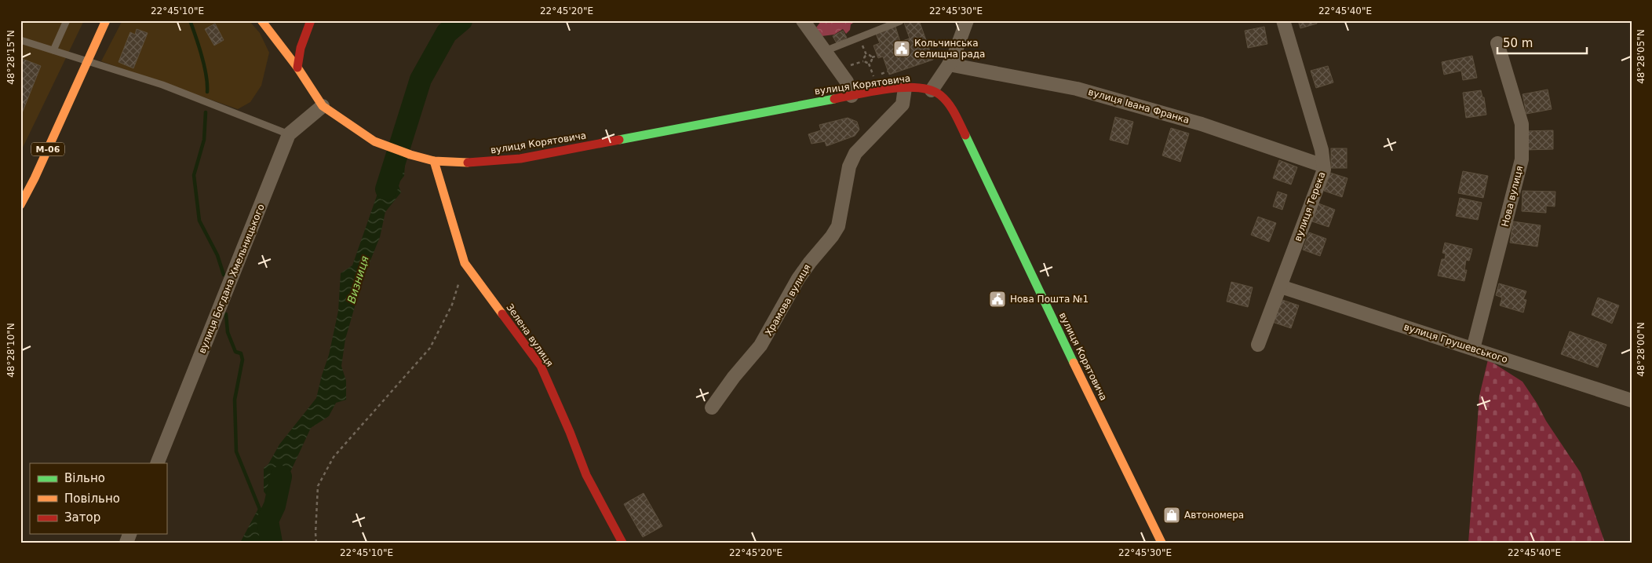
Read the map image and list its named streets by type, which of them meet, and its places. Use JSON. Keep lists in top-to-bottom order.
{
  "streets": {
    "main road": ["вулиця Корятовича", "М-06", "Зелена вулиця"],
    "street": [
      "вулиця Івана Франка",
      "Нова вулиця",
      "вулиця Терека",
      "вулиця Богдана Хмельницького",
      "Храмова вулиця",
      "вулиця Грушевського"
    ]
  },
  "crossings": [
    ["вулиця Корятовича", "вулиця Богдана Хмельницького"],
    ["вулиця Корятовича", "Храмова вулиця"],
    ["вулиця Корятовича", "Зелена вулиця"],
    ["вулиця Івана Франка", "вулиця Терека"],
    ["Нова вулиця", "вулиця Грушевського"],
    ["вулиця Терека", "вулиця Грушевського"]
  ],
  "water": ["Визниця"],
  "places": {
    "public building": ["Кольчинська селищна рада", "Нова Пошта №1"],
    "shop": ["Автономера"]
  },
  "legend": ["Вільно", "Повільно", "Затор"],
  "scale_bar": "50 m",
  "coordinates": [
    "22°45'10\"E",
    "22°45'20\"E",
    "22°45'30\"E",
    "22°45'40\"E",
    "48°28'05\"N",
    "48°28'15\"N",
    "48°28'00\"N",
    "48°28'10\"N"
  ]
}
